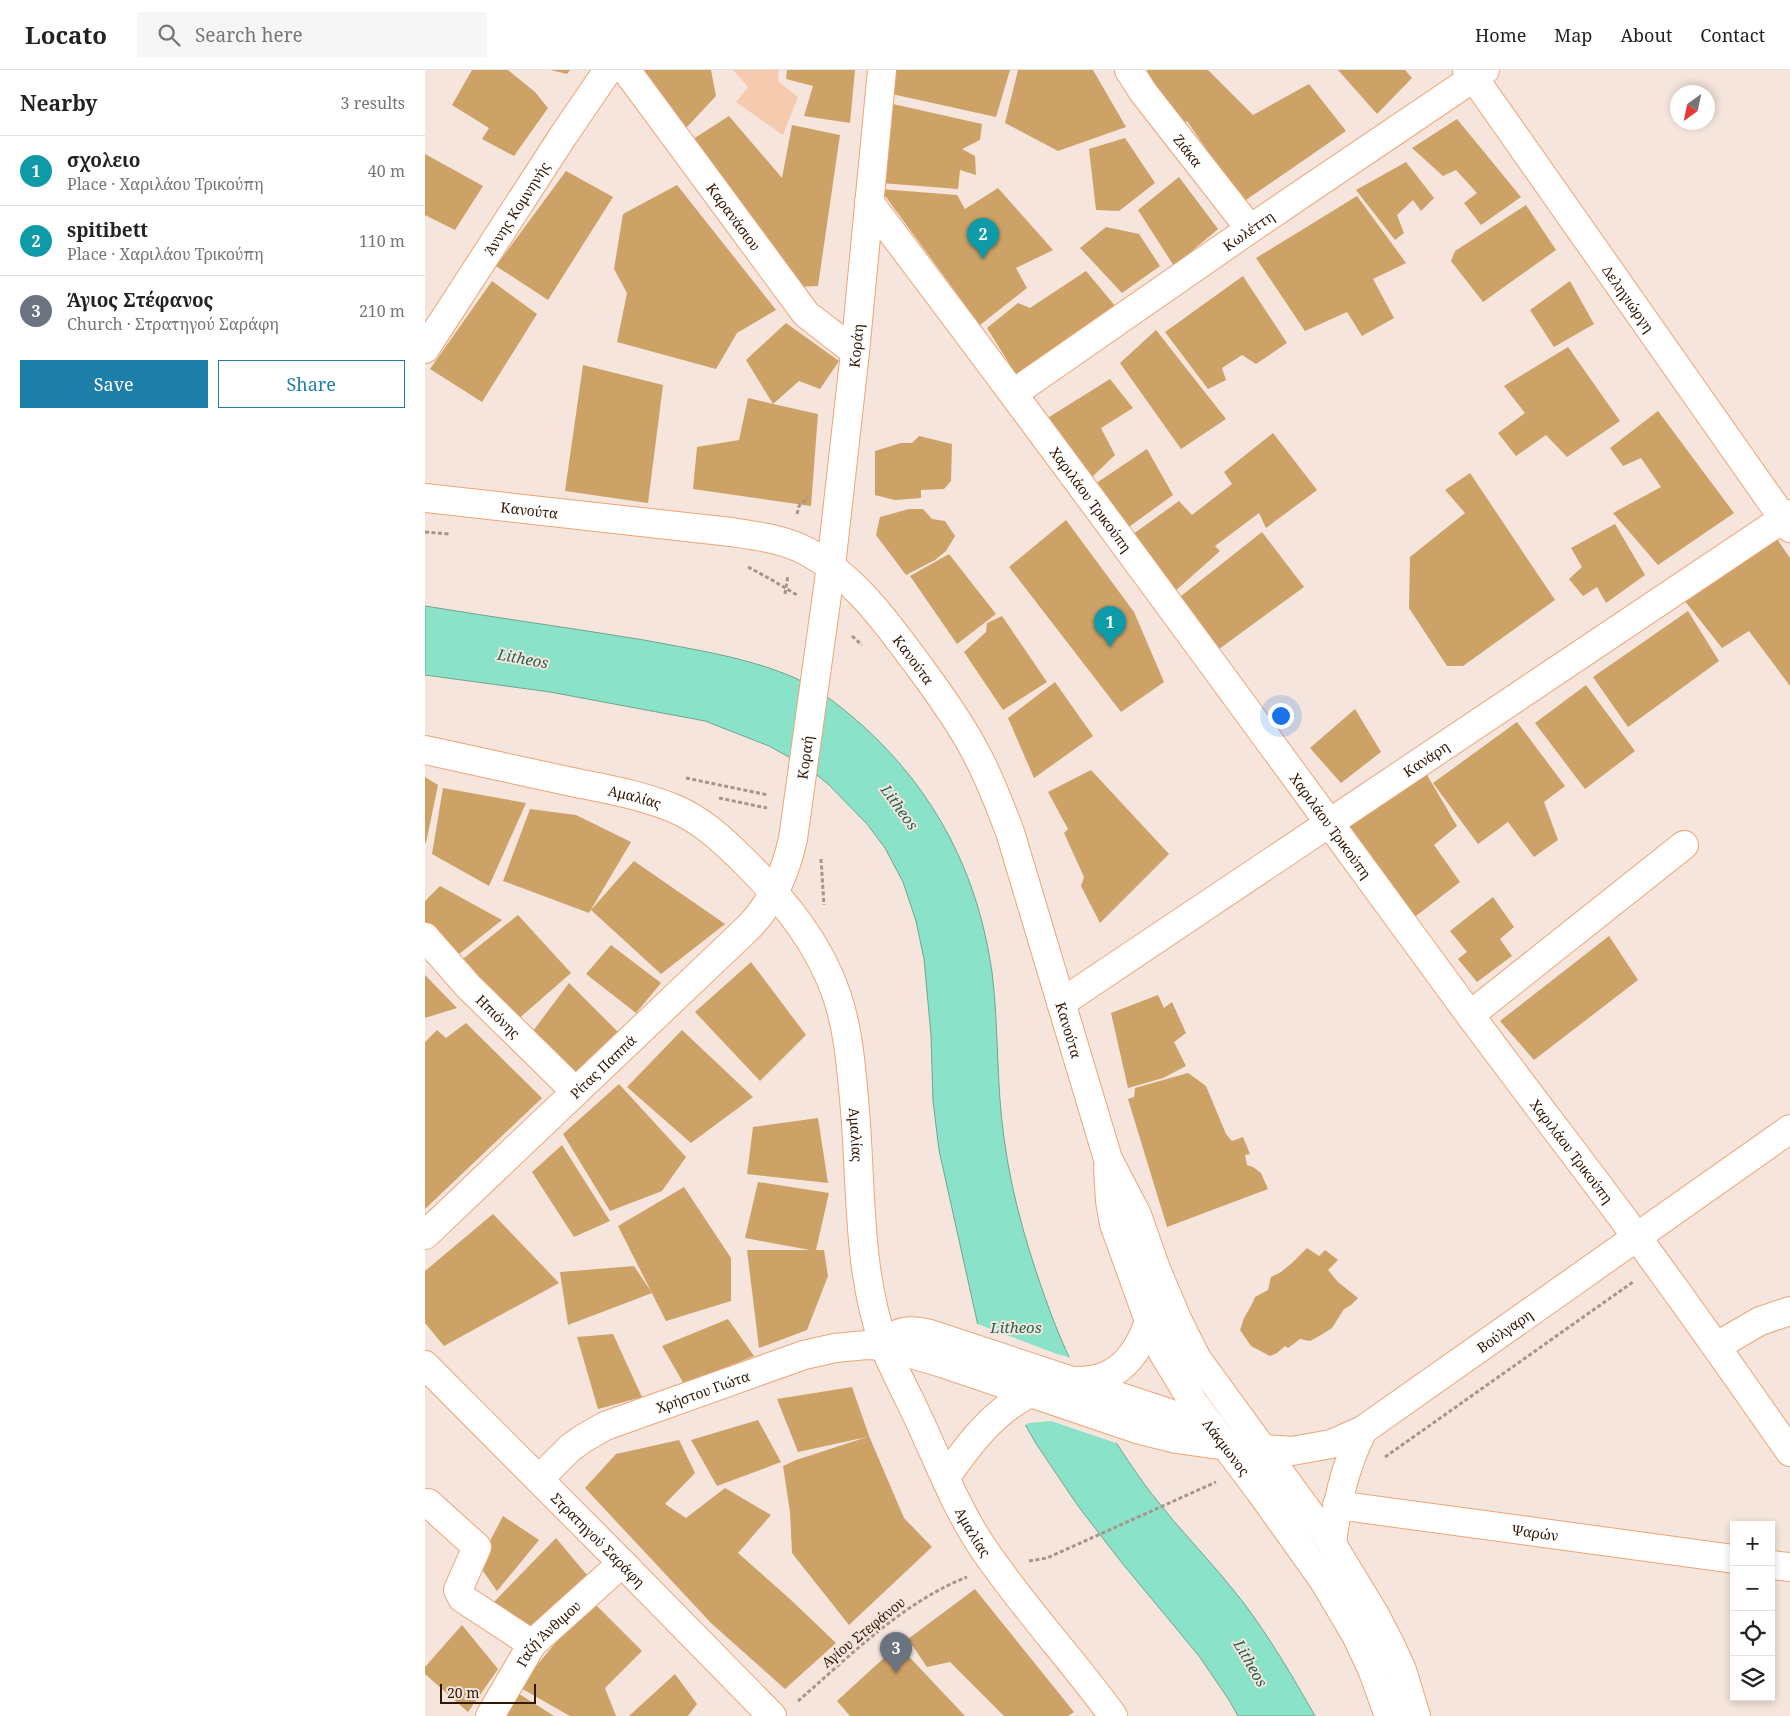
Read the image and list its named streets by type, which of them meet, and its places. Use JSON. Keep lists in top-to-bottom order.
{
  "streets": {
    "street": [
      "Ζιάκα",
      "Άννης Κομνηνής",
      "Καρανάσιου",
      "Κωλέττη",
      "Δεληγιώργη",
      "Κοράη",
      "Χαριλάου Τρικούπη",
      "Κανούτα",
      "Κοραή",
      "Κανάρη",
      "Αμαλίας",
      "Ηπιόνης",
      "Ρίτας Παππά",
      "Βούλγαρη",
      "Χρήστου Γιώτα",
      "Λάκμωνος",
      "Ψαρών",
      "Στρατηγού Σαράφη",
      "Γαζή Άνθιμου"
    ],
    "path": ["Αγίου Στεφάνου"]
  },
  "crossings": [
    ["Ζιάκα", "Κωλέττη"],
    ["Καρανάσιου", "Κοράη"],
    ["Κωλέττη", "Δεληγιώργη"],
    ["Κωλέττη", "Χαριλάου Τρικούπη"],
    ["Δεληγιώργη", "Κανάρη"],
    ["Κοράη", "Χαριλάου Τρικούπη"],
    ["Κοράη", "Κανούτα"],
    ["Κοράη", "Κοραή"],
    ["Χαριλάου Τρικούπη", "Κανάρη"],
    ["Χαριλάου Τρικούπη", "Βούλγαρη"],
    ["Κανούτα", "Κανάρη"],
    ["Κανούτα", "Λάκμωνος"],
    ["Κοραή", "Αμαλίας"],
    ["Κοραή", "Ρίτας Παππά"],
    ["Αμαλίας", "Ρίτας Παππά"],
    ["Αμαλίας", "Χρήστου Γιώτα"],
    ["Αμαλίας", "Αγίου Στεφάνου"],
    ["Ηπιόνης", "Ρίτας Παππά"],
    ["Βούλγαρη", "Χρήστου Γιώτα"],
    ["Βούλγαρη", "Λάκμωνος"],
    ["Χρήστου Γιώτα", "Στρατηγού Σαράφη"],
    ["Στρατηγού Σαράφη", "Αγίου Στεφάνου"],
    ["Στρατηγού Σαράφη", "Γαζή Άνθιμου"]
  ],
  "water": ["Litheos"],
  "scale_bar": "20 m",
  "north": "bottom left",
  "page": {
    "header": "Locato",
    "search": "Search here",
    "nav": [
      "Home",
      "Map",
      "About",
      "Contact"
    ],
    "heading": ["Nearby", "3 results"],
    "list": [
      {
        "mark": "1",
        "name": "σχολειο",
        "note": "Place · Χαριλάου Τρικούπη",
        "value": "40 m"
      },
      {
        "mark": "2",
        "name": "spitibett",
        "note": "Place · Χαριλάου Τρικούπη",
        "value": "110 m"
      },
      {
        "mark": "3",
        "name": "Άγιος Στέφανος",
        "note": "Church · Στρατηγού Σαράφη",
        "value": "210 m"
      }
    ],
    "pins": ["2", "1", "3"],
    "buttons": ["Save", "Share"],
    "map_buttons": ["+", "−"],
    "scale": "20 m"
  }
}
